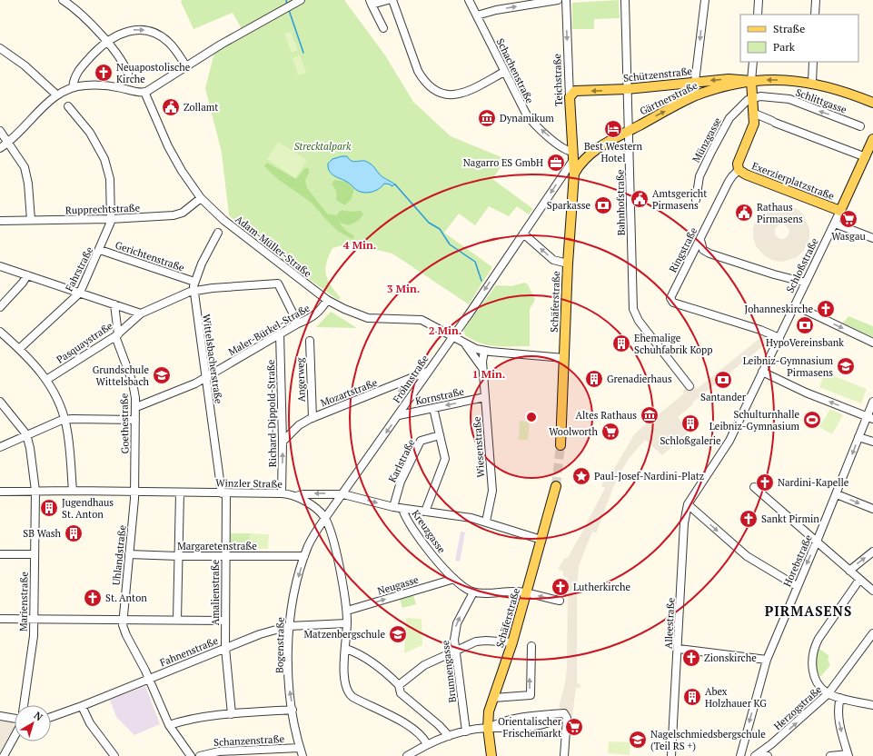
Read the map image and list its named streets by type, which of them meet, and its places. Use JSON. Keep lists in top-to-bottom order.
{
  "streets": {
    "main road": [
      "Schützenstraße",
      "Teichstraße",
      "Gärtnerstraße",
      "Exerzierplatzstraße",
      "Ringstraße",
      "Schloßstraße",
      "Schäferstraße"
    ],
    "street": [
      "Schachenstraße",
      "Schlittgasse",
      "Münzgasse",
      "Bahnhofstraße",
      "Rupprechtstraße",
      "Adam-Müller-Straße",
      "Gerichtenstraße",
      "Fahrstraße",
      "Maler-Bürkel-Straße",
      "Pasquaystraße",
      "Wittelsbacherstraße",
      "Fröhnstraße",
      "Angerweg",
      "Mozartstraße",
      "Kornstraße",
      "Richard-Dippold-Straße",
      "Goethestraße",
      "Wiesenstraße",
      "Karlstraße",
      "Winzler Straße",
      "Kreuzgasse",
      "Margaretenstraße",
      "Uhlandstraße",
      "Horebstraße",
      "Neugasse",
      "Amalienstraße",
      "Marienstraße",
      "Alleestraße",
      "Bogenstraße",
      "Fahnenstraße",
      "Brunnengasse",
      "Herzogstraße",
      "Schanzenstraße"
    ]
  },
  "crossings": [
    ["Schachenstraße", "Teichstraße"],
    ["Schachenstraße", "Schäferstraße"],
    ["Schachenstraße", "Fröhnstraße"],
    ["Schützenstraße", "Teichstraße"],
    ["Schützenstraße", "Gärtnerstraße"],
    ["Schützenstraße", "Bahnhofstraße"],
    ["Schützenstraße", "Ringstraße"],
    ["Teichstraße", "Schäferstraße"],
    ["Teichstraße", "Fröhnstraße"],
    ["Gärtnerstraße", "Bahnhofstraße"],
    ["Gärtnerstraße", "Ringstraße"],
    ["Gärtnerstraße", "Schäferstraße"],
    ["Schlittgasse", "Münzgasse"],
    ["Schlittgasse", "Ringstraße"],
    ["Münzgasse", "Ringstraße"],
    ["Exerzierplatzstraße", "Ringstraße"],
    ["Exerzierplatzstraße", "Schloßstraße"],
    ["Rupprechtstraße", "Adam-Müller-Straße"],
    ["Rupprechtstraße", "Fahrstraße"],
    ["Adam-Müller-Straße", "Maler-Bürkel-Straße"],
    ["Adam-Müller-Straße", "Fröhnstraße"],
    ["Ringstraße", "Schloßstraße"],
    ["Gerichtenstraße", "Fahrstraße"],
    ["Gerichtenstraße", "Wittelsbacherstraße"],
    ["Schloßstraße", "Alleestraße"],
    ["Schäferstraße", "Fröhnstraße"],
    ["Maler-Bürkel-Straße", "Pasquaystraße"],
    ["Maler-Bürkel-Straße", "Wittelsbacherstraße"],
    ["Maler-Bürkel-Straße", "Richard-Dippold-Straße"],
    ["Maler-Bürkel-Straße", "Goethestraße"],
    ["Pasquaystraße", "Wittelsbacherstraße"],
    ["Pasquaystraße", "Goethestraße"],
    ["Wittelsbacherstraße", "Winzler Straße"],
    ["Wittelsbacherstraße", "Amalienstraße"],
    ["Fröhnstraße", "Mozartstraße"],
    ["Fröhnstraße", "Kornstraße"],
    ["Fröhnstraße", "Winzler Straße"],
    ["Fröhnstraße", "Kreuzgasse"],
    ["Fröhnstraße", "Bogenstraße"],
    ["Angerweg", "Mozartstraße"],
    ["Mozartstraße", "Richard-Dippold-Straße"],
    ["Kornstraße", "Wiesenstraße"],
    ["Richard-Dippold-Straße", "Winzler Straße"],
    ["Goethestraße", "Winzler Straße"],
    ["Goethestraße", "Uhlandstraße"],
    ["Karlstraße", "Kreuzgasse"],
    ["Winzler Straße", "Kreuzgasse"],
    ["Winzler Straße", "Uhlandstraße"],
    ["Winzler Straße", "Amalienstraße"],
    ["Winzler Straße", "Marienstraße"],
    ["Winzler Straße", "Bogenstraße"],
    ["Kreuzgasse", "Neugasse"],
    ["Kreuzgasse", "Brunnengasse"],
    ["Margaretenstraße", "Uhlandstraße"],
    ["Margaretenstraße", "Amalienstraße"],
    ["Margaretenstraße", "Bogenstraße"],
    ["Amalienstraße", "Fahnenstraße"],
    ["Bogenstraße", "Fahnenstraße"],
    ["Bogenstraße", "Schanzenstraße"]
  ],
  "one_way": [
    "Schachenstraße",
    "Schützenstraße",
    "Teichstraße",
    "Fröhnstraße",
    "Kornstraße",
    "Horebstraße",
    "Neugasse",
    "Brunnengasse",
    "Herzogstraße"
  ],
  "districts": ["PIRMASENS"],
  "parks": ["Strecktalpark"],
  "places": {
    "church": [
      "Neuapostolische Kirche",
      "Johanneskirche",
      "Nardini-Kapelle",
      "Sankt Pirmin",
      "Lutherkirche",
      "St. Anton",
      "Zionskirche"
    ],
    "public building": ["Zollamt", "Amtsgericht Pirmasens", "Rathaus Pirmasens"],
    "museum": ["Dynamikum", "Altes Rathaus"],
    "hotel": ["Best Western Hotel"],
    "office": ["Nagarro ES GmbH"],
    "bank": ["Sparkasse", "HypoVereinsbank", "Santander"],
    "supermarket": ["Wasgau", "Woolworth", "Orientalischer Frischemarkt"],
    "building": [
      "Ehemalige Schuhfabrik Kopp",
      "Grenadierhaus",
      "Schloßgalerie",
      "Jugendhaus St. Anton",
      "SB Wash",
      "Abex Holzhauer KG"
    ],
    "school or university": [
      "Leibniz-Gymnasium Pirmasens",
      "Grundschule Wittelsbach",
      "Matzenbergschule",
      "Nagelschmiedsbergschule (Teil RS +)"
    ],
    "sports": ["Schulturnhalle Leibniz-Gymnasium"],
    "place": ["Paul-Josef-Nardini-Platz"]
  },
  "legend": ["Straße", "Park"],
  "north": "top right",
  "rings": [
    "4 Min.",
    "3 Min.",
    "2 Min.",
    "1 Min."
  ]
}
